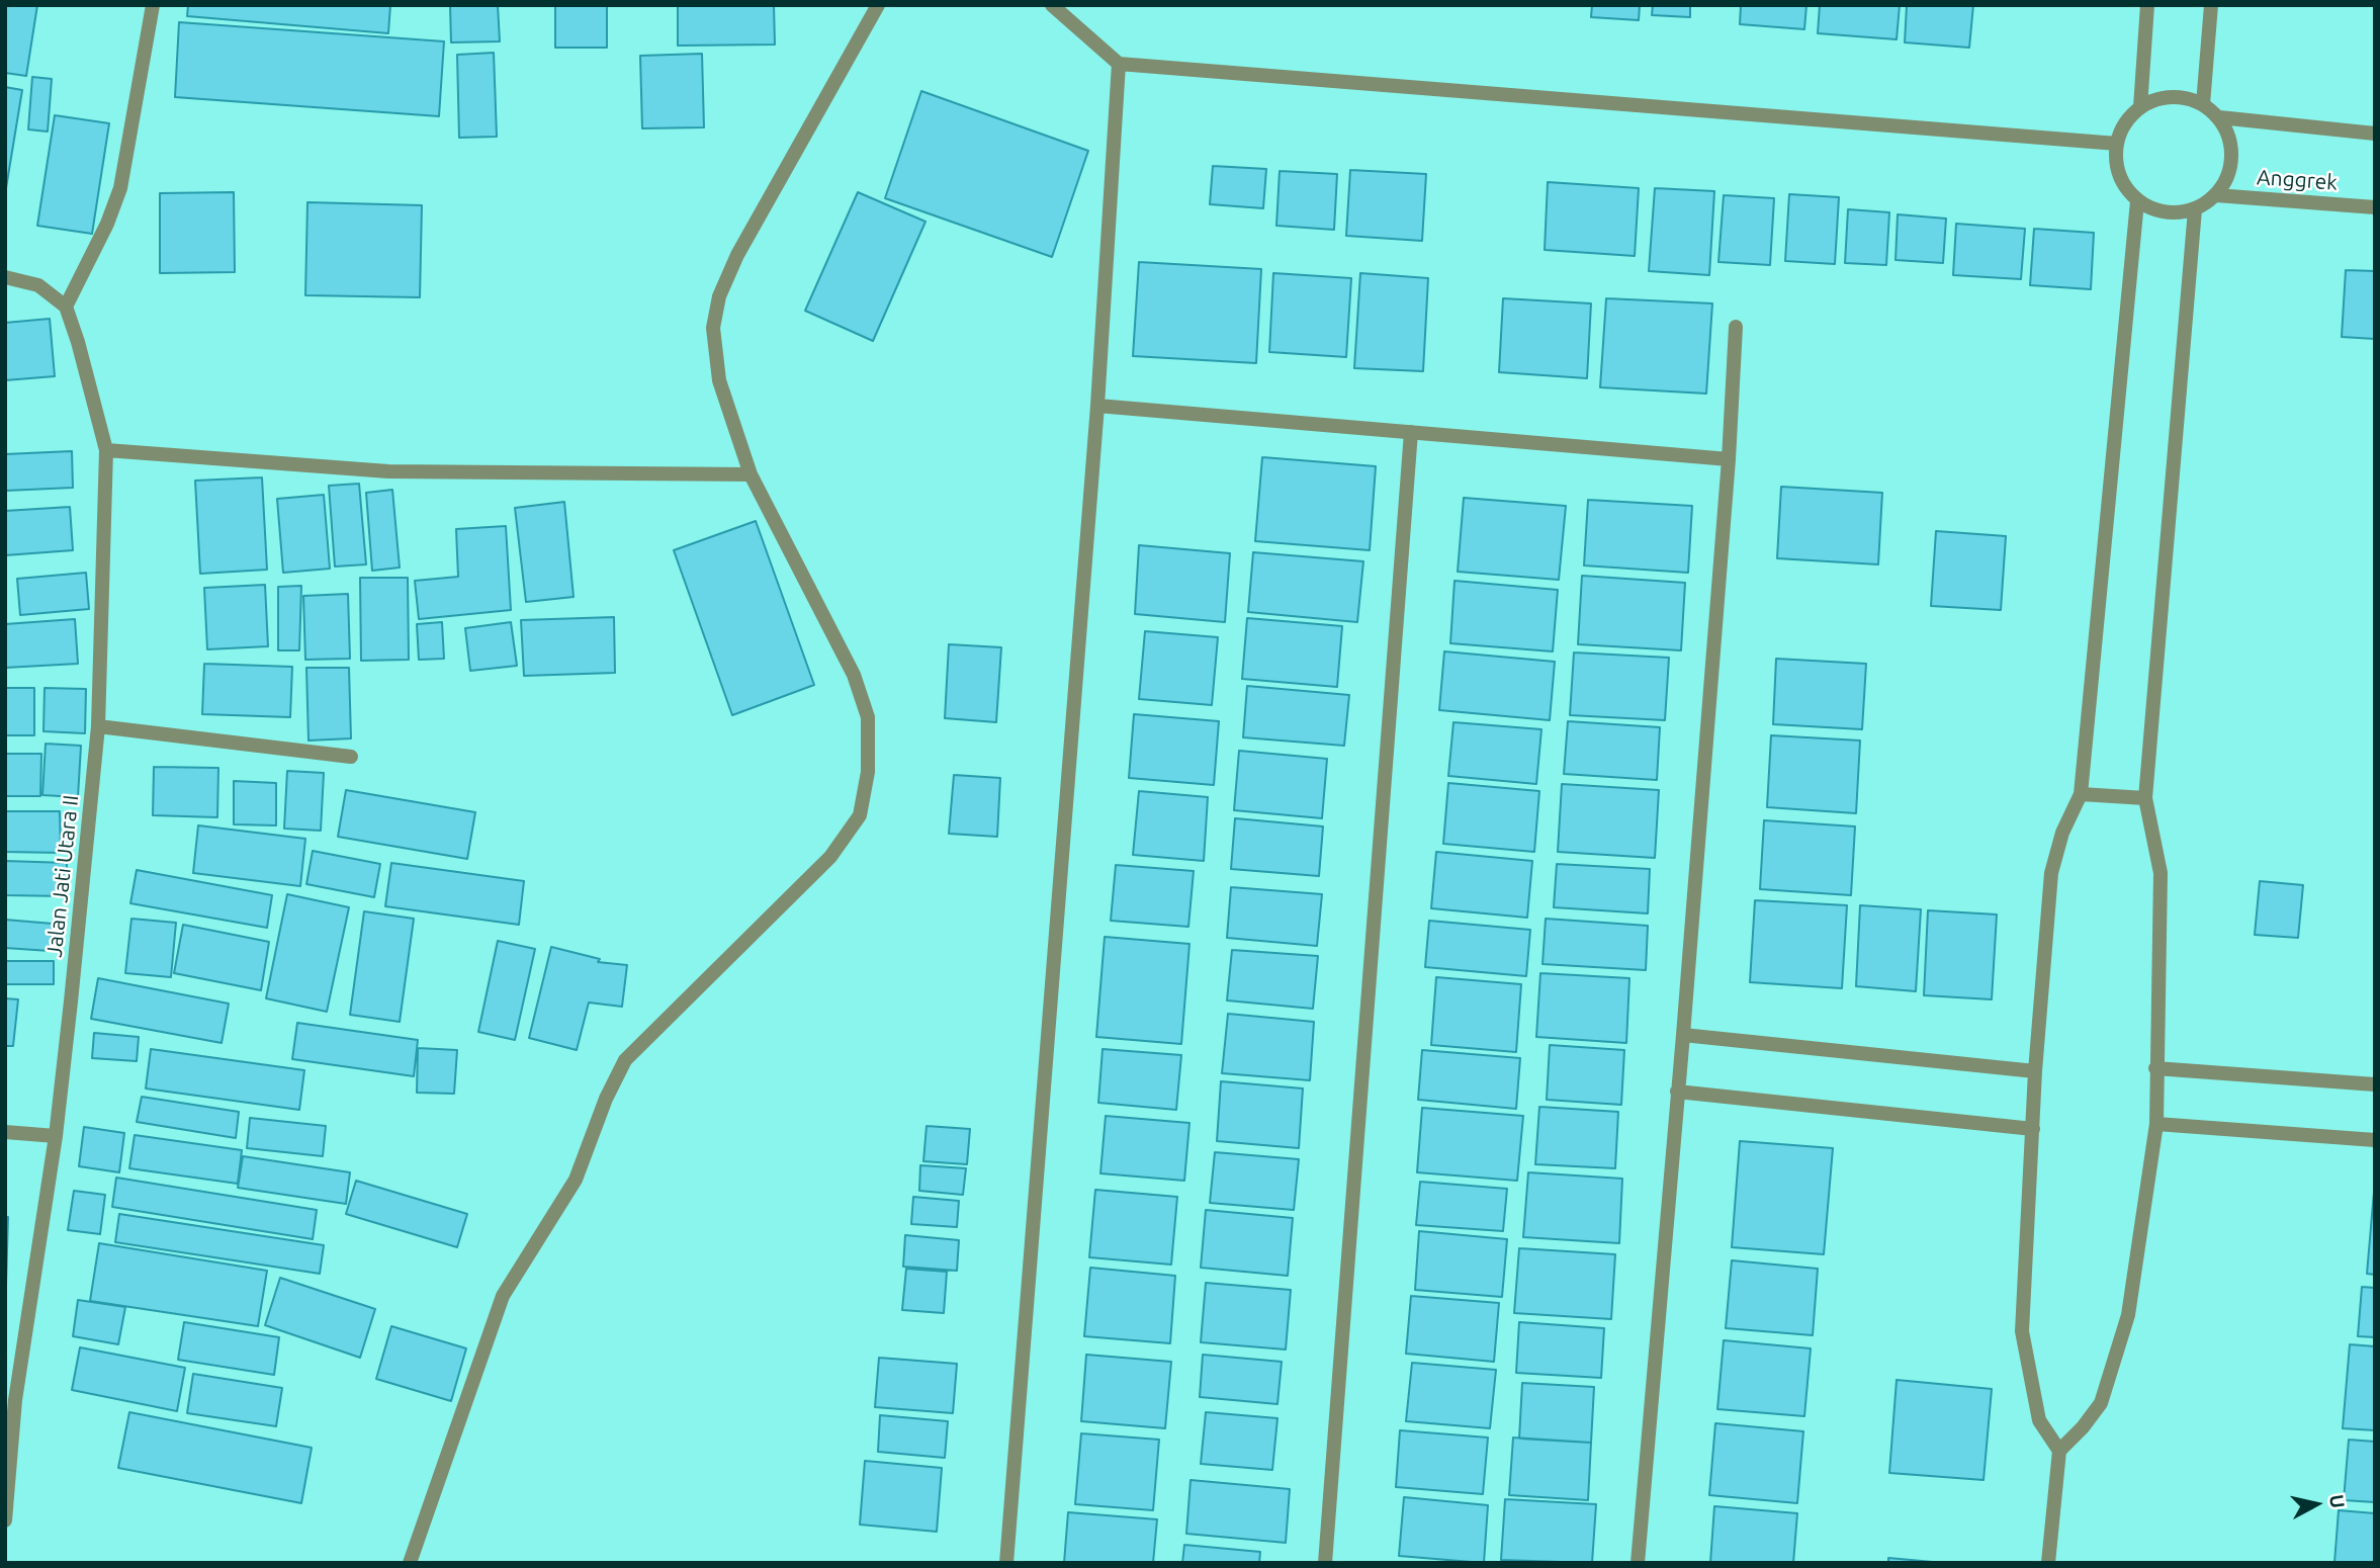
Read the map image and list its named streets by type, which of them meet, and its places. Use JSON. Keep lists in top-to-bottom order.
{
  "streets": {
    "street": ["Anggrek", "Jalan Jati Utara II"]
  },
  "north": "right"
}
